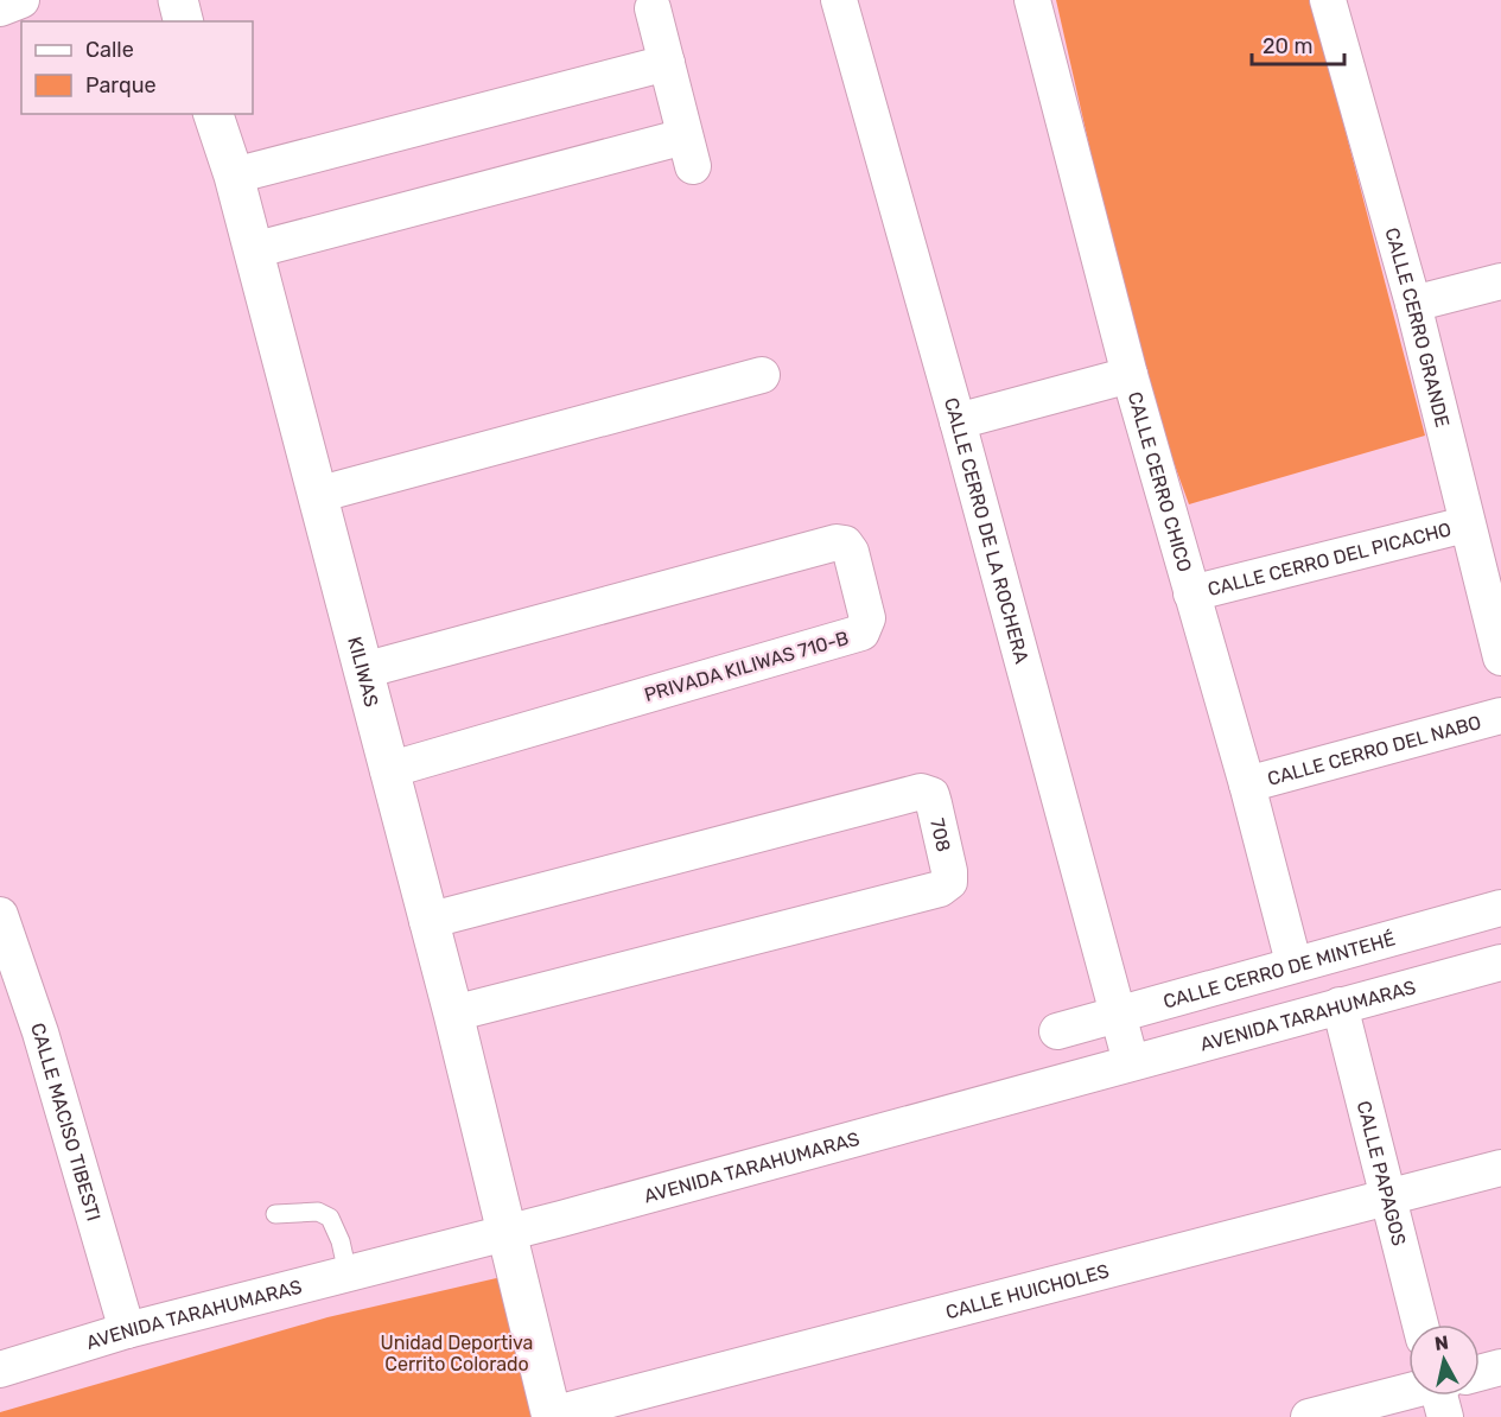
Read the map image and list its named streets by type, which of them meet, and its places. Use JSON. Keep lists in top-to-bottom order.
{
  "streets": {
    "street": [
      "CALLE CERRO GRANDE",
      "CALLE CERRO CHICO",
      "CALLE CERRO DE LA ROCHERA",
      "CALLE CERRO DEL PICACHO",
      "PRIVADA KILIWAS 710-B",
      "KILIWAS",
      "CALLE CERRO DEL NABO",
      "708",
      "CALLE CERRO DE MINTEHÉ",
      "AVENIDA TARAHUMARAS",
      "CALLE MACISO TIBESTI",
      "CALLE PAPAGOS",
      "CALLE HUICHOLES"
    ]
  },
  "crossings": [
    ["CALLE CERRO GRANDE", "CALLE CERRO DEL PICACHO"],
    ["CALLE CERRO CHICO", "CALLE CERRO DEL PICACHO"],
    ["CALLE CERRO CHICO", "CALLE CERRO DEL NABO"],
    ["CALLE CERRO CHICO", "CALLE CERRO DE MINTEHÉ"],
    ["CALLE CERRO DE LA ROCHERA", "CALLE CERRO DE MINTEHÉ"],
    ["CALLE CERRO DE LA ROCHERA", "AVENIDA TARAHUMARAS"],
    ["PRIVADA KILIWAS 710-B", "KILIWAS"],
    ["KILIWAS", "708"],
    ["KILIWAS", "AVENIDA TARAHUMARAS"],
    ["KILIWAS", "CALLE HUICHOLES"],
    ["AVENIDA TARAHUMARAS", "CALLE MACISO TIBESTI"],
    ["AVENIDA TARAHUMARAS", "CALLE PAPAGOS"],
    ["CALLE PAPAGOS", "CALLE HUICHOLES"]
  ],
  "parks": ["Unidad Deportiva Cerrito Colorado"],
  "legend": ["Calle", "Parque"],
  "scale_bar": "20 m",
  "north": "top"
}
